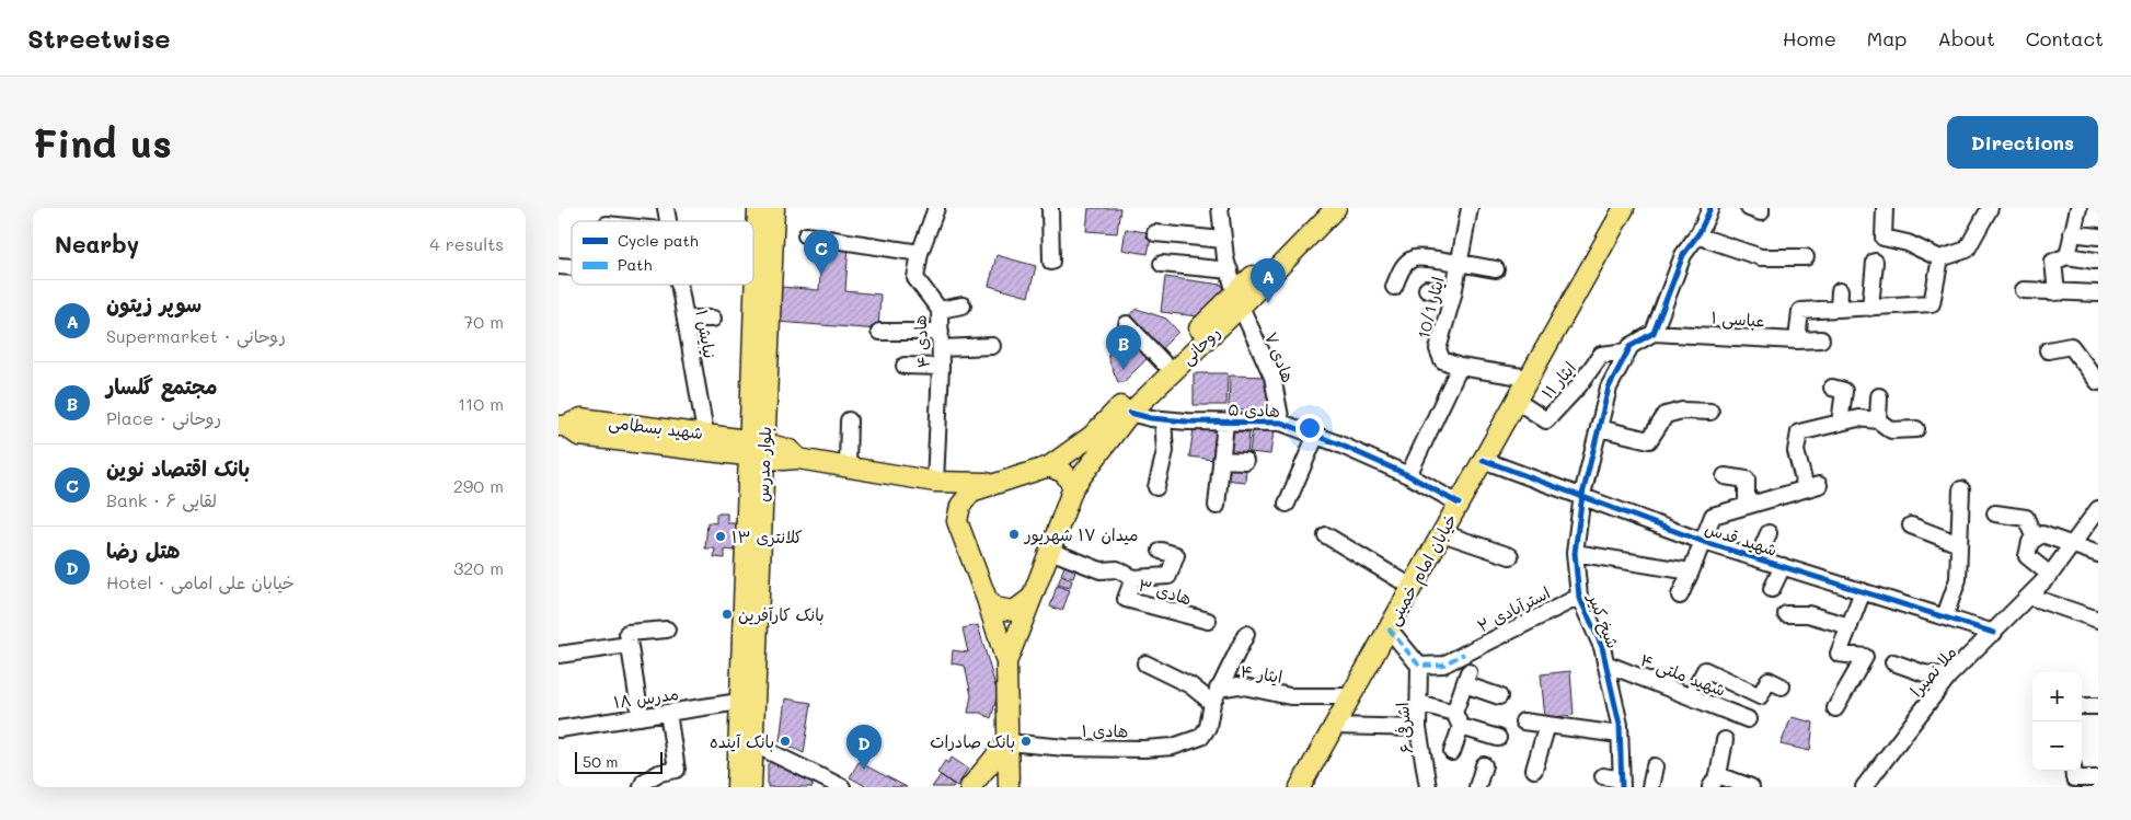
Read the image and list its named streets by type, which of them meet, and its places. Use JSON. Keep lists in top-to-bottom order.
{
  "streets": {
    "main road": [
      "روحانی",
      "شهید بسطامی",
      "بلوار مدرس",
      "خیابان امام خمینی"
    ],
    "street": [
      "ایثار 10/1",
      "عباسی ۱",
      "نیایش ۱",
      "هادی ۴",
      "هادی ۷",
      "ایثار ۱۱",
      "هادی ۵",
      "شهید قدس",
      "هادی ۳",
      "استرآبادی ٣",
      "شیخ کبیر",
      "ملا نصیرا",
      "ایثار ۴",
      "شهید ملتی ۴",
      "مدرس ۱۸",
      "اشرفی ۶",
      "هادی ۱"
    ]
  },
  "crossings": [
    ["ایثار 10/1", "خیابان امام خمینی"],
    ["نیایش ۱", "شهید بسطامی"],
    ["روحانی", "هادی ۷"],
    ["روحانی", "هادی ۵"],
    ["هادی ۷", "هادی ۵"],
    ["ایثار ۱۱", "خیابان امام خمینی"],
    ["ایثار ۱۱", "شیخ کبیر"],
    ["هادی ۵", "خیابان امام خمینی"],
    ["شهید بسطامی", "بلوار مدرس"],
    ["بلوار مدرس", "مدرس ۱۸"],
    ["شهید قدس", "خیابان امام خمینی"],
    ["شهید قدس", "شیخ کبیر"],
    ["شهید قدس", "ملا نصیرا"],
    ["خیابان امام خمینی", "ایثار ۴"],
    ["استرآبادی ٣", "شیخ کبیر"],
    ["استرآبادی ٣", "اشرفی ۶"],
    ["شیخ کبیر", "شهید ملتی ۴"],
    ["ایثار ۴", "هادی ۱"]
  ],
  "places": [
    "میدان ۱۷ شهریور",
    "کلانتری ۱۳",
    "بانک کارآفرین",
    "بانک آینده",
    "بانک صادرات"
  ],
  "legend": ["Cycle path", "Path"],
  "scale_bar": "50 m",
  "page": {
    "header": "Streetwise",
    "nav": [
      "Home",
      "Map",
      "About",
      "Contact"
    ],
    "buttons": "Directions",
    "title": "Find us",
    "heading": ["Nearby", "4 results"],
    "pins": [
      "C",
      "A",
      "B",
      "D"
    ],
    "list": [
      {
        "mark": "A",
        "name": "سوپر زیتون",
        "note": "Supermarket · روحانی",
        "value": "70 m"
      },
      {
        "mark": "B",
        "name": "مجتمع گلسار",
        "note": "Place · روحانی",
        "value": "110 m"
      },
      {
        "mark": "C",
        "name": "بانک اقتصاد نوین",
        "note": "Bank · لقایی ۶",
        "value": "290 m"
      },
      {
        "mark": "D",
        "name": "هتل رضا",
        "note": "Hotel · خیابان علی امامی",
        "value": "320 m"
      }
    ],
    "map_buttons": ["+", "−"],
    "scale": "50 m"
  }
}
